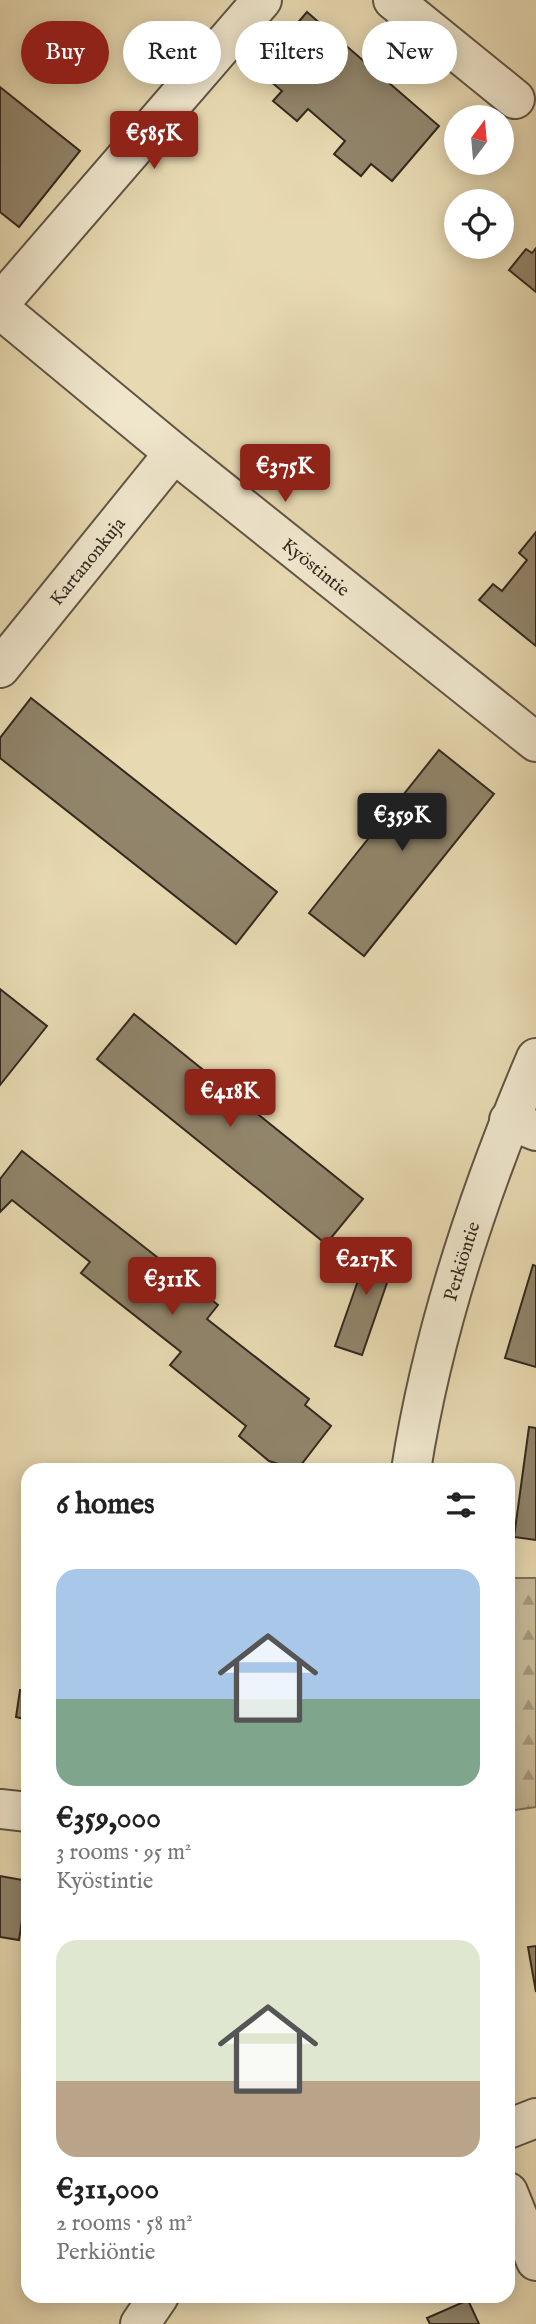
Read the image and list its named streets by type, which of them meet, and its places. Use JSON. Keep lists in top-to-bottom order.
{
  "streets": {
    "street": ["Kartanonkuja", "Kyöstintie", "Perkiöntie"]
  },
  "crossings": [
    ["Kartanonkuja", "Kyöstintie"]
  ],
  "north": "top",
  "page": {
    "chip": [
      "Buy",
      "Rent",
      "Filters",
      "New"
    ],
    "price": [
      "€585K",
      "€375K",
      "€359K",
      "€418K",
      "€217K",
      "€311K"
    ],
    "heading": "6 homes",
    "list": [
      {
        "name": "€359,000",
        "note": "3 rooms · 95 m² · Kyöstintie"
      },
      {
        "name": "€311,000",
        "note": "2 rooms · 58 m² · Perkiöntie"
      }
    ]
  }
}
